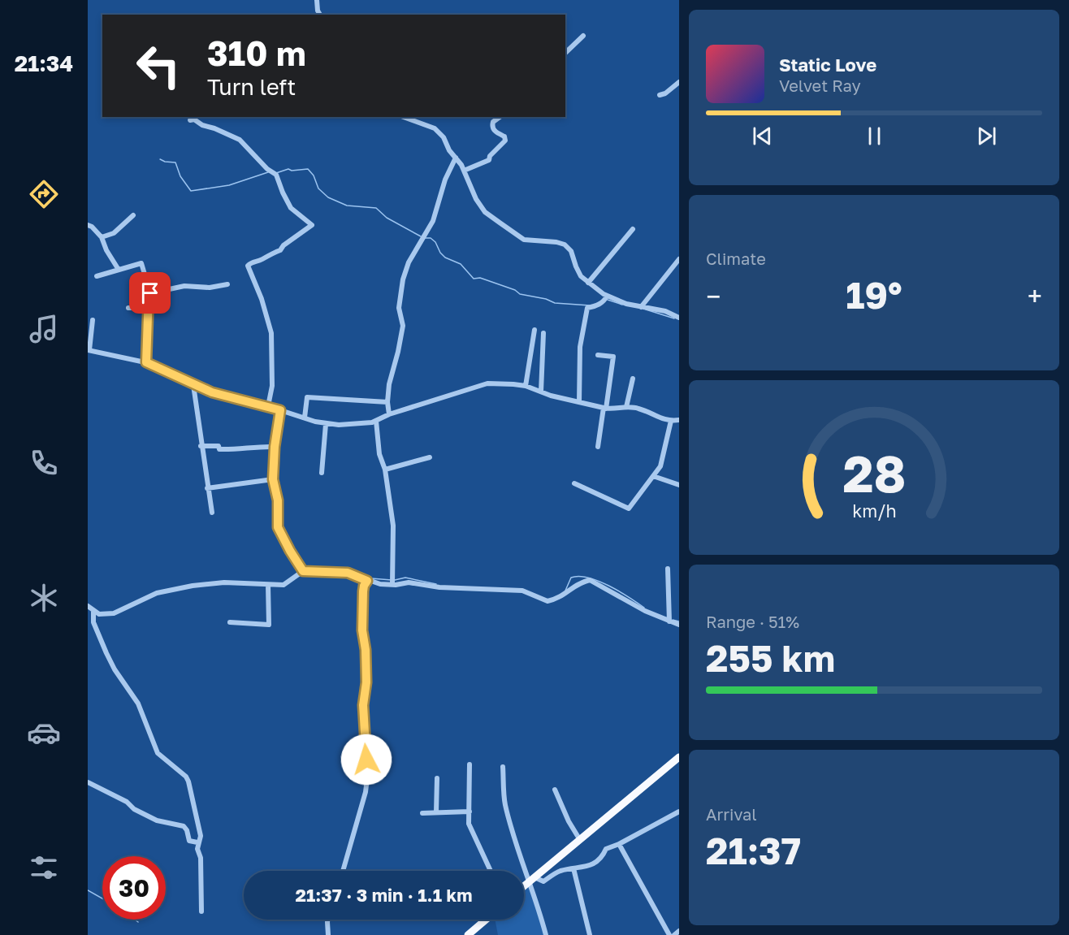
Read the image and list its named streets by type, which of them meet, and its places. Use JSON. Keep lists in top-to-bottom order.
{
  "page": {
    "tabs": "21:34",
    "turn": ["310 m", "Turn left"],
    "song": ["Static Love", "Velvet Ray"],
    "tile": [
      "Climate",
      ["Range · 51%", "255 km"],
      ["Arrival", "21:37"]
    ],
    "heat": ["−", "19°", "+"],
    "limit": "30",
    "trip": "21:37 · 3 min · 1.1 km",
    "gauge": ["28", "km/h"]
  }
}
